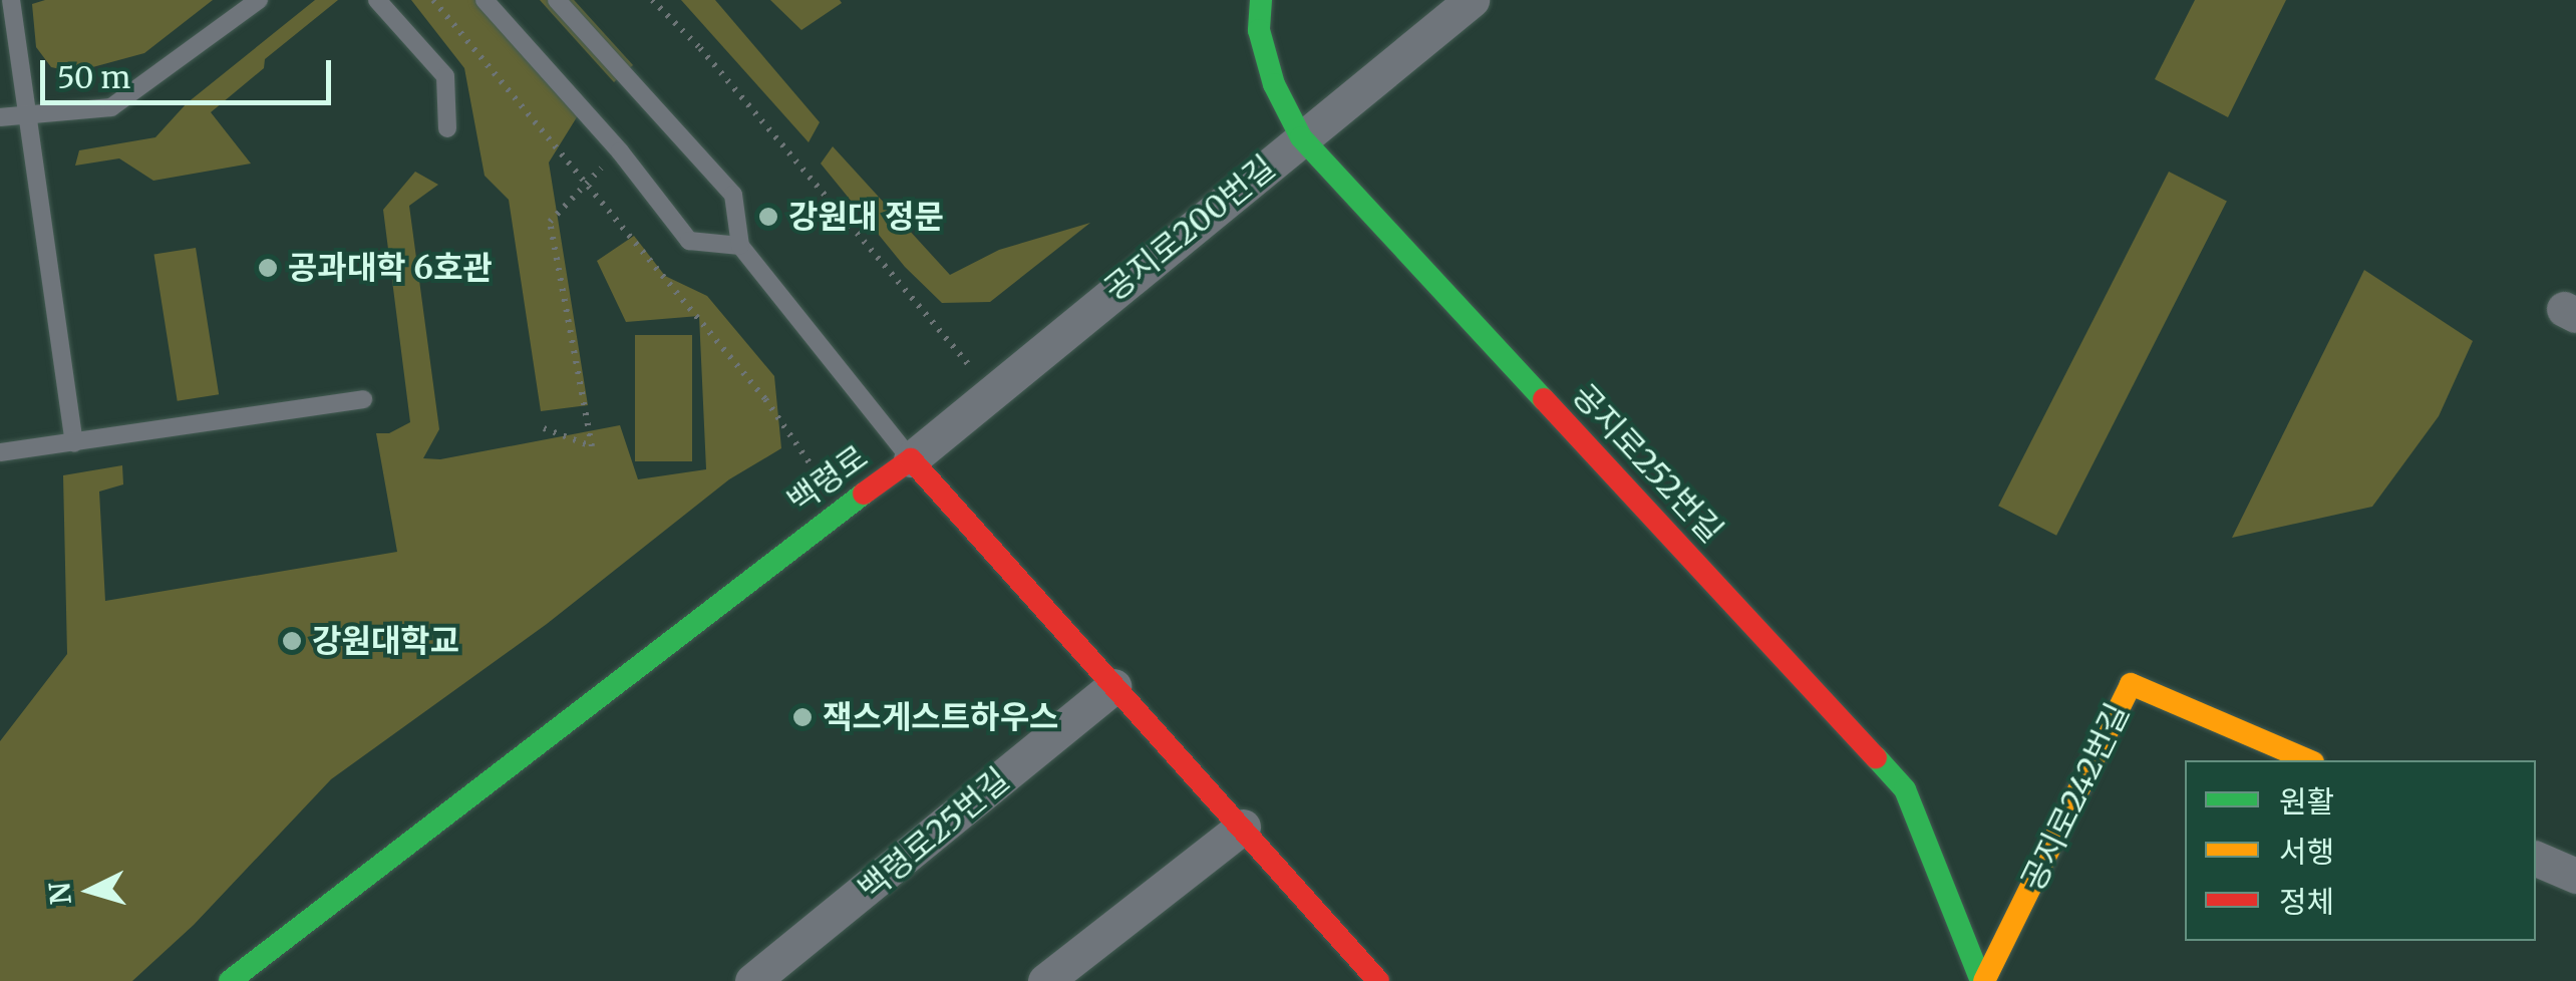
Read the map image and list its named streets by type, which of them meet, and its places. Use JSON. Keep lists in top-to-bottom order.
{
  "streets": {
    "street": [
      "공지로200번길",
      "공지로252번길",
      "백령로",
      "공지로242번길",
      "백령로25번길"
    ]
  },
  "crossings": [
    ["공지로200번길", "공지로252번길"],
    ["공지로200번길", "백령로"],
    ["공지로252번길", "공지로242번길"],
    ["백령로", "백령로25번길"]
  ],
  "places": [
    "강원대 정문",
    "공과대학 6호관",
    "강원대학교",
    "잭스게스트하우스"
  ],
  "legend": ["원활", "서행", "정체"],
  "scale_bar": "50 m",
  "north": "left"
}
